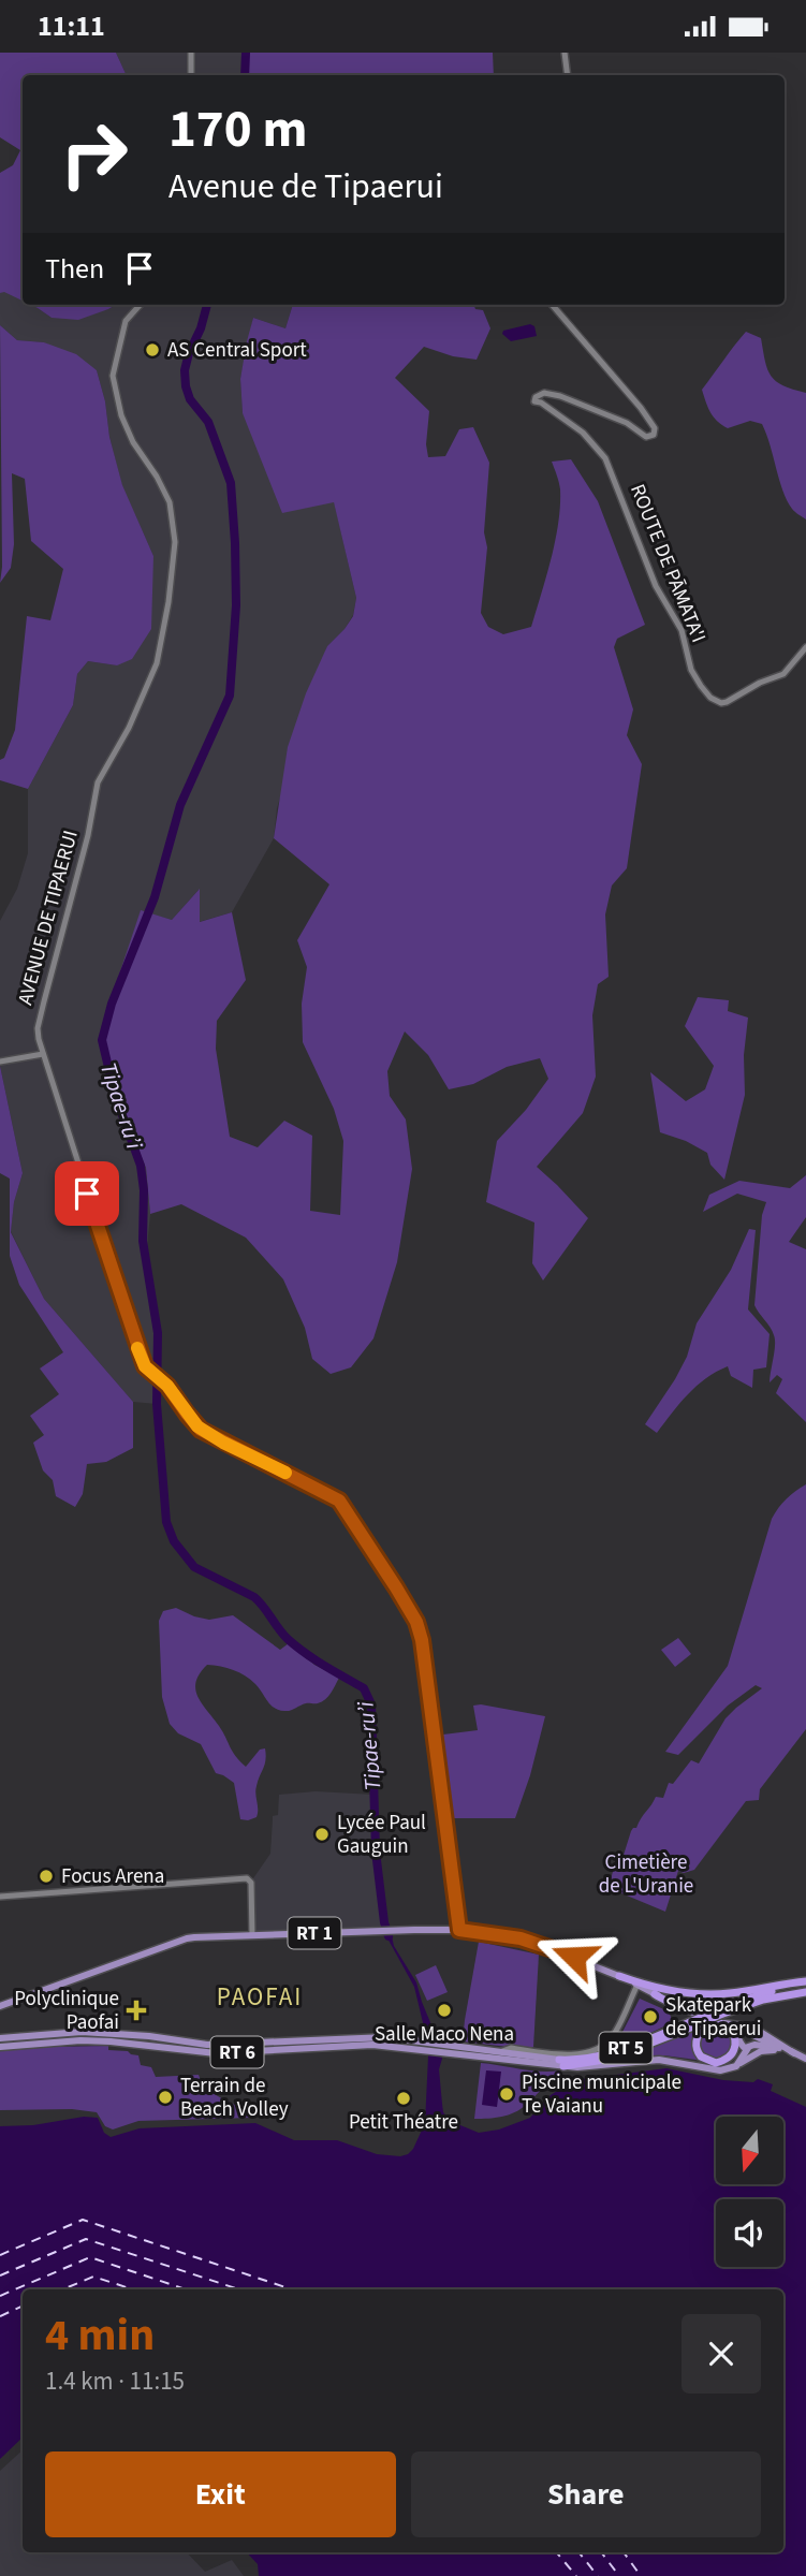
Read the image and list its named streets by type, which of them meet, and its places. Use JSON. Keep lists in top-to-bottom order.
{
  "streets": {
    "highway": ["RT 5"],
    "main road": [
      "ROUTE DE PĀMATA'I",
      "AVENUE DE TIPAERUI",
      "RT 1",
      "RT 6"
    ]
  },
  "crossings": [
    ["AVENUE DE TIPAERUI", "RT 1"],
    ["RT 1", "RT 5"],
    ["RT 5", "RT 6"]
  ],
  "districts": ["PAOFAI"],
  "water": ["Tipae-ru’i"],
  "parks": ["Cimetière de L'Uranie"],
  "places": {
    "other": [
      "AS Central Sport",
      "Lycée Paul Gauguin",
      "Focus Arena",
      "Salle Maco Nena",
      "Skatepark de Tipaerui",
      "Piscine municipale Te Vaianu",
      "Terrain de Beach Volley",
      "Petit Théatre"
    ],
    "health": ["Polyclinique Paofai"]
  },
  "north": "bottom",
  "page": {
    "status": "11:11",
    "turn": ["170 m", "Avenue de Tipaerui"],
    "then": "Then",
    "heading": ["4 min", "1.4 km · 11:15"],
    "buttons": ["Exit", "Share"]
  }
}
